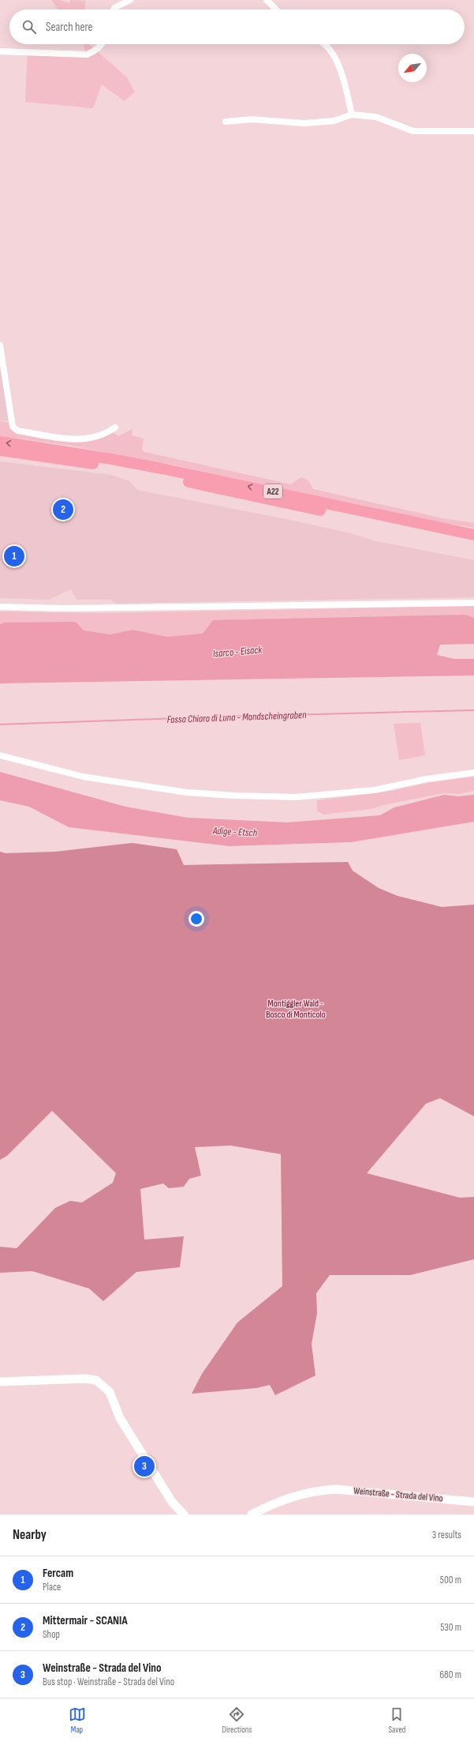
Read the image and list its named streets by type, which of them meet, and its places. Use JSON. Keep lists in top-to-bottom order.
{
  "streets": {
    "highway": ["A22"],
    "main road": ["Weinstraße - Strada del Vino"]
  },
  "water": ["Isarco - Eisack", "Fossa Chiaro di Luna - Mondscheingraben", "Adige - Etsch"],
  "parks": ["Montiggler Wald - Bosco di Monticolo"],
  "north": "bottom left",
  "page": {
    "search": "Search here",
    "pins": ["2", "1", "3"],
    "heading": ["Nearby", "3 results"],
    "list": [
      {
        "mark": "1",
        "name": "Fercam",
        "note": "Place",
        "value": "500 m"
      },
      {
        "mark": "2",
        "name": "Mittermair - SCANIA",
        "note": "Shop",
        "value": "530 m"
      },
      {
        "mark": "3",
        "name": "Weinstraße - Strada del Vino",
        "note": "Bus stop · Weinstraße - Strada del Vino",
        "value": "680 m"
      }
    ],
    "nav": ["Map", "Directions", "Saved"]
  }
}
